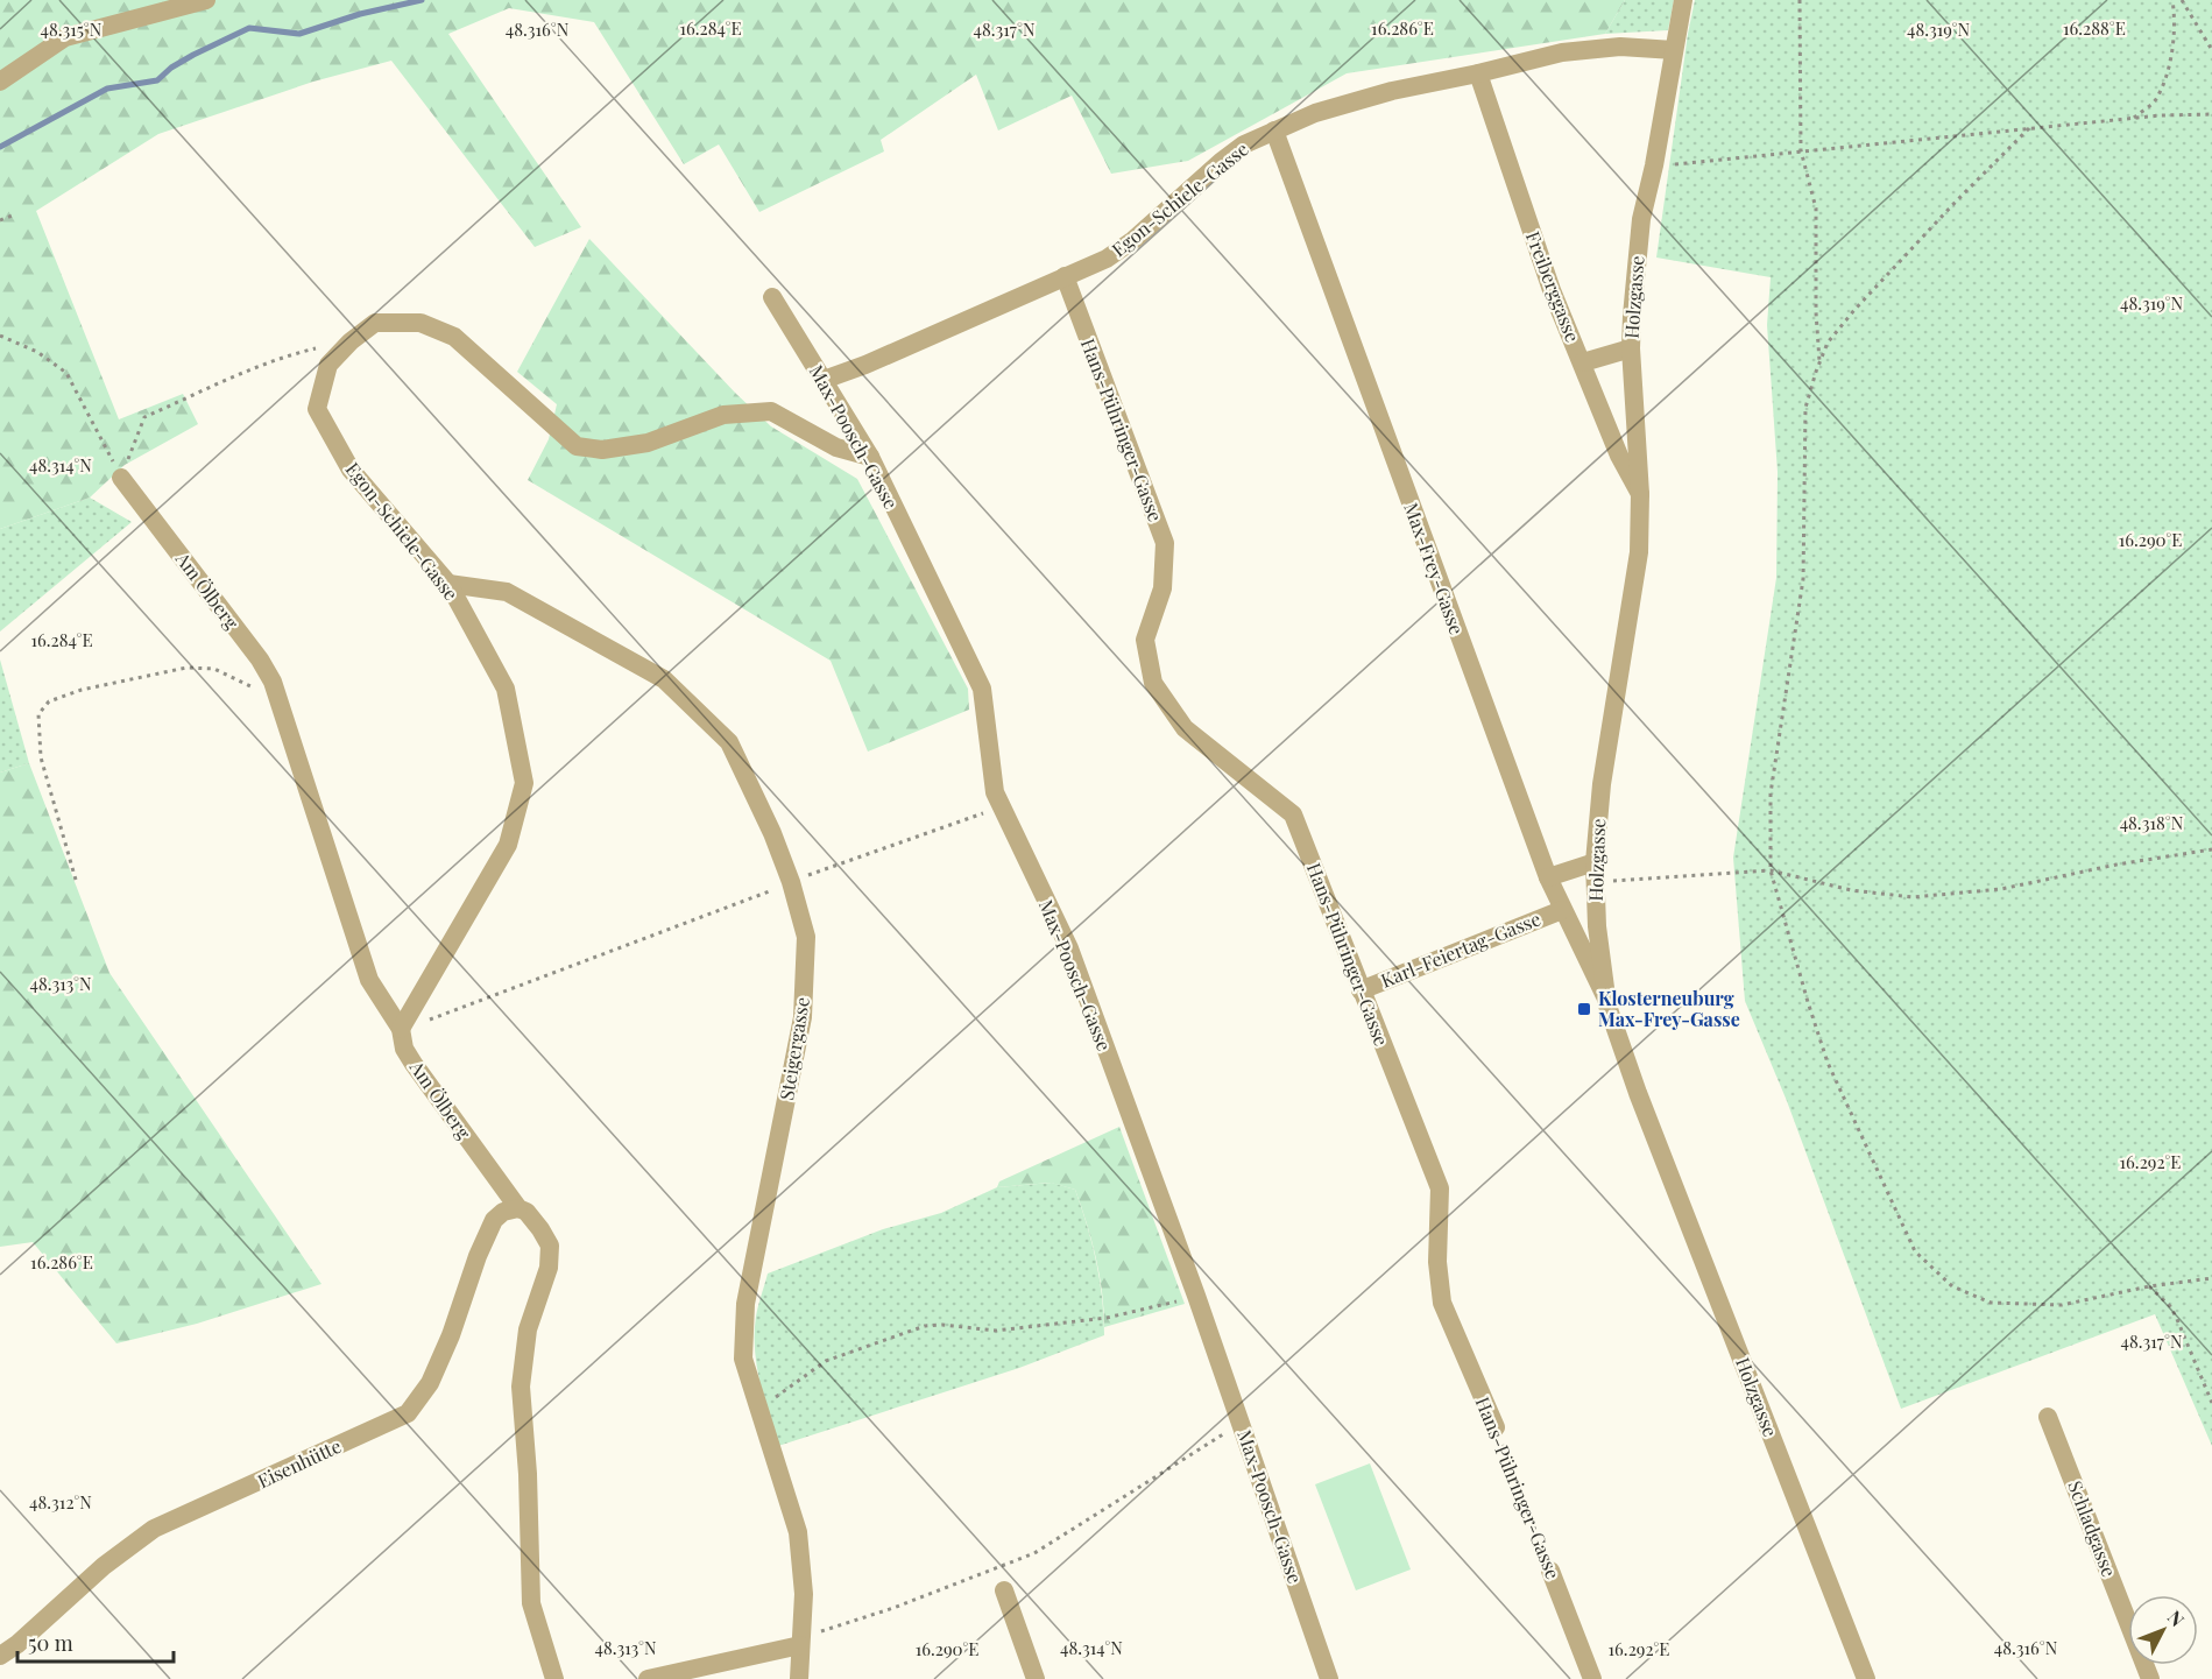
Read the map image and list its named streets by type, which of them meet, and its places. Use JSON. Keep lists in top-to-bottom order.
{
  "streets": {
    "street": [
      "Egon-Schiele-Gasse",
      "Freiberggasse",
      "Holzgasse",
      "Hans-Pühringer-Gasse",
      "Max-Poosch-Gasse",
      "Max-Frey-Gasse",
      "Am Ölberg",
      "Karl-Feiertag-Gasse",
      "Steigergasse",
      "Eisenhütte",
      "Schladgasse"
    ]
  },
  "crossings": [
    ["Egon-Schiele-Gasse", "Freiberggasse"],
    ["Egon-Schiele-Gasse", "Holzgasse"],
    ["Egon-Schiele-Gasse", "Hans-Pühringer-Gasse"],
    ["Egon-Schiele-Gasse", "Max-Poosch-Gasse"],
    ["Egon-Schiele-Gasse", "Max-Frey-Gasse"],
    ["Egon-Schiele-Gasse", "Am Ölberg"],
    ["Egon-Schiele-Gasse", "Steigergasse"],
    ["Freiberggasse", "Holzgasse"],
    ["Holzgasse", "Max-Frey-Gasse"],
    ["Hans-Pühringer-Gasse", "Karl-Feiertag-Gasse"],
    ["Max-Frey-Gasse", "Karl-Feiertag-Gasse"],
    ["Am Ölberg", "Eisenhütte"]
  ],
  "places": {
    "transit": ["Klosterneuburg Max-Frey-Gasse"]
  },
  "scale_bar": "50 m",
  "north": "top right",
  "coordinates": [
    "16.284°E",
    "16.286°E",
    "16.288°E",
    "48.315°N",
    "48.316°N",
    "48.319°N",
    "48.317°N",
    "48.314°N",
    "16.290°E",
    "48.318°N",
    "48.313°N",
    "16.292°E",
    "48.312°N"
  ]
}
